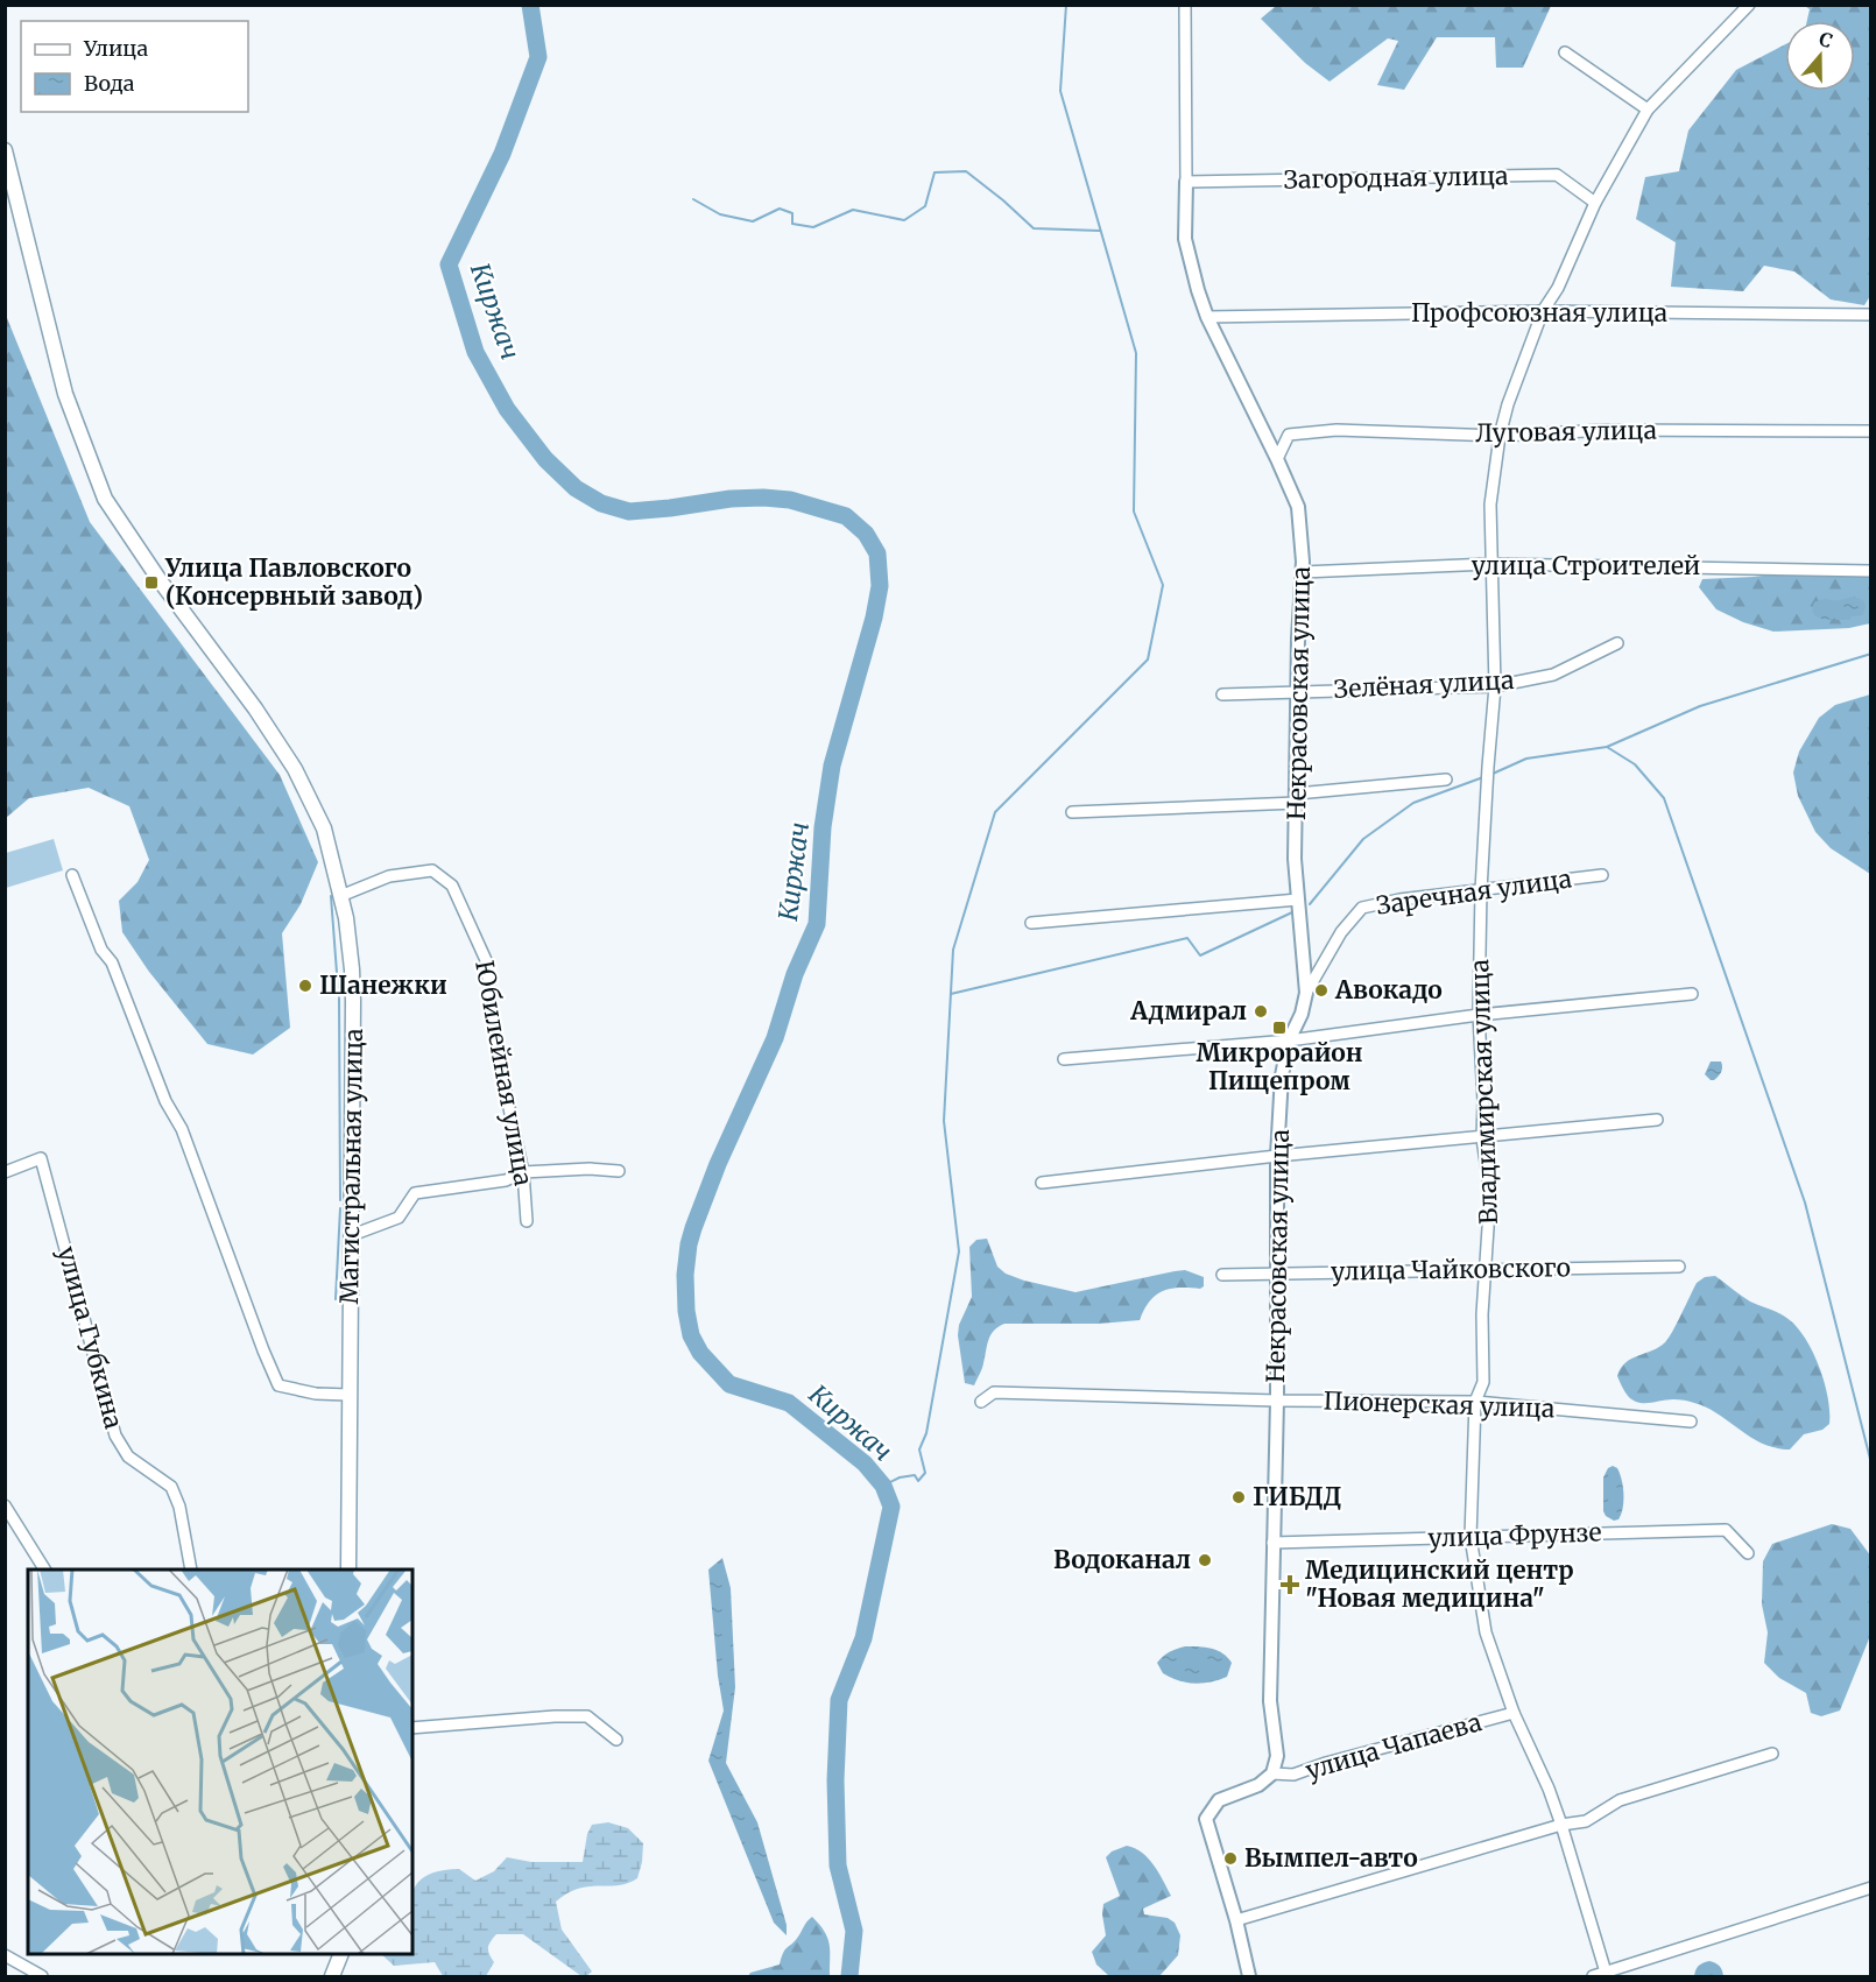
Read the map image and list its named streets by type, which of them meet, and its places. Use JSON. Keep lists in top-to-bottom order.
{
  "streets": {
    "main road": ["Магистральная улица"],
    "street": [
      "Загородная улица",
      "Профсоюзная улица",
      "Луговая улица",
      "улица Строителей",
      "Зелёная улица",
      "Некрасовская улица",
      "Заречная улица",
      "Юбилейная улица",
      "Владимирская улица",
      "улица Чайковского",
      "улица Губкина",
      "Пионерская улица",
      "улица Фрунзе",
      "улица Чапаева"
    ]
  },
  "crossings": [
    ["Загородная улица", "Некрасовская улица"],
    ["Загородная улица", "Владимирская улица"],
    ["Профсоюзная улица", "Некрасовская улица"],
    ["Профсоюзная улица", "Владимирская улица"],
    ["Луговая улица", "Некрасовская улица"],
    ["Луговая улица", "Владимирская улица"],
    ["улица Строителей", "Некрасовская улица"],
    ["улица Строителей", "Владимирская улица"],
    ["Зелёная улица", "Некрасовская улица"],
    ["Зелёная улица", "Владимирская улица"],
    ["Некрасовская улица", "Заречная улица"],
    ["Некрасовская улица", "улица Чайковского"],
    ["Некрасовская улица", "Пионерская улица"],
    ["Некрасовская улица", "улица Фрунзе"],
    ["Некрасовская улица", "улица Чапаева"],
    ["Заречная улица", "Владимирская улица"],
    ["Юбилейная улица", "Магистральная улица"],
    ["Владимирская улица", "улица Чайковского"],
    ["Владимирская улица", "Пионерская улица"],
    ["Владимирская улица", "улица Фрунзе"],
    ["Владимирская улица", "улица Чапаева"]
  ],
  "water": ["Киржач"],
  "places": {
    "transit": ["Улица Павловского (Консервный завод)", "Микрорайон Пищепром"],
    "other": [
      "Шанежки",
      "Авокадо",
      "Адмирал",
      "ГИБДД",
      "Водоканал",
      "Вымпел-авто"
    ],
    "health": ["Медицинский центр \"Новая медицина\""]
  },
  "legend": ["Улица", "Вода"],
  "north": "top"
}
